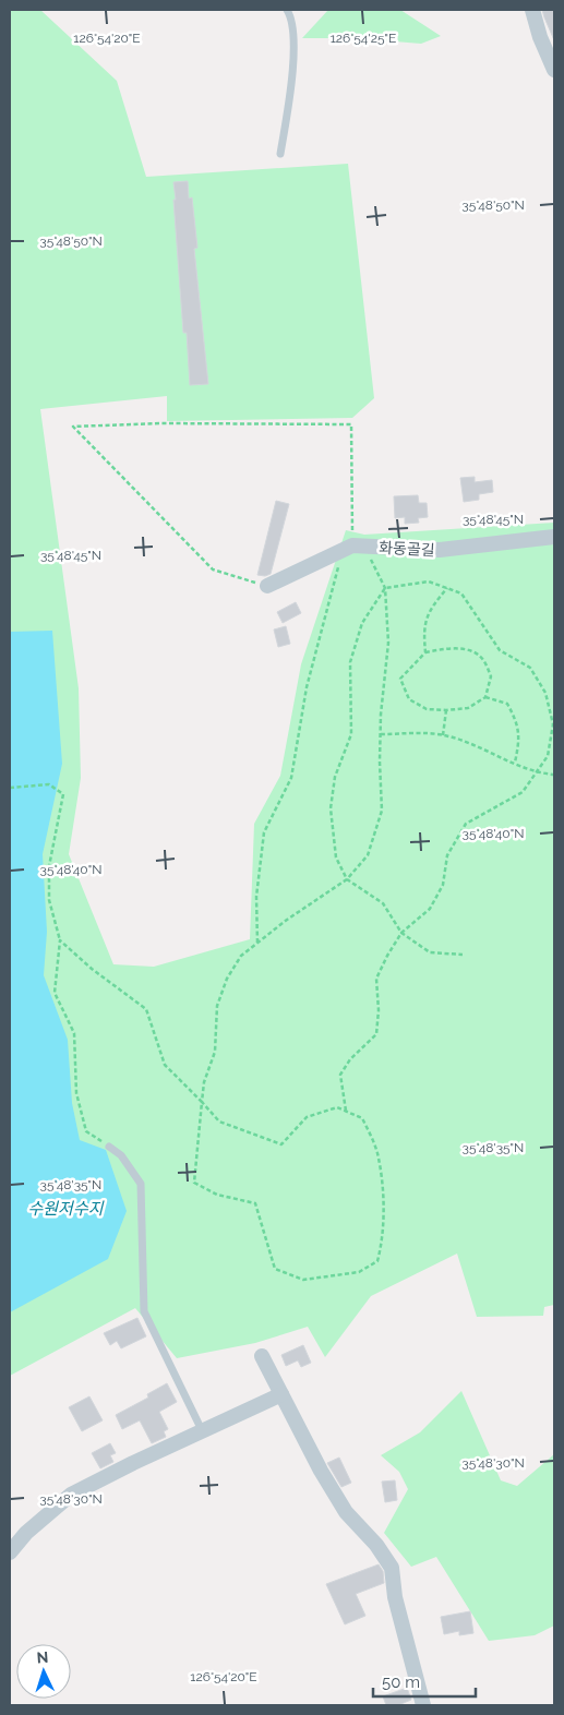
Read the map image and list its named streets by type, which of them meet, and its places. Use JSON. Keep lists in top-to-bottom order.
{
  "streets": {
    "street": ["화동골길"]
  },
  "water": ["수원저수지"],
  "scale_bar": "50 m",
  "north": "top",
  "coordinates": [
    "126°54'20\"E",
    "126°54'25\"E",
    "35°48'50\"N",
    "35°48'45\"N",
    "35°48'40\"N",
    "35°48'35\"N",
    "35°48'30\"N"
  ]
}
